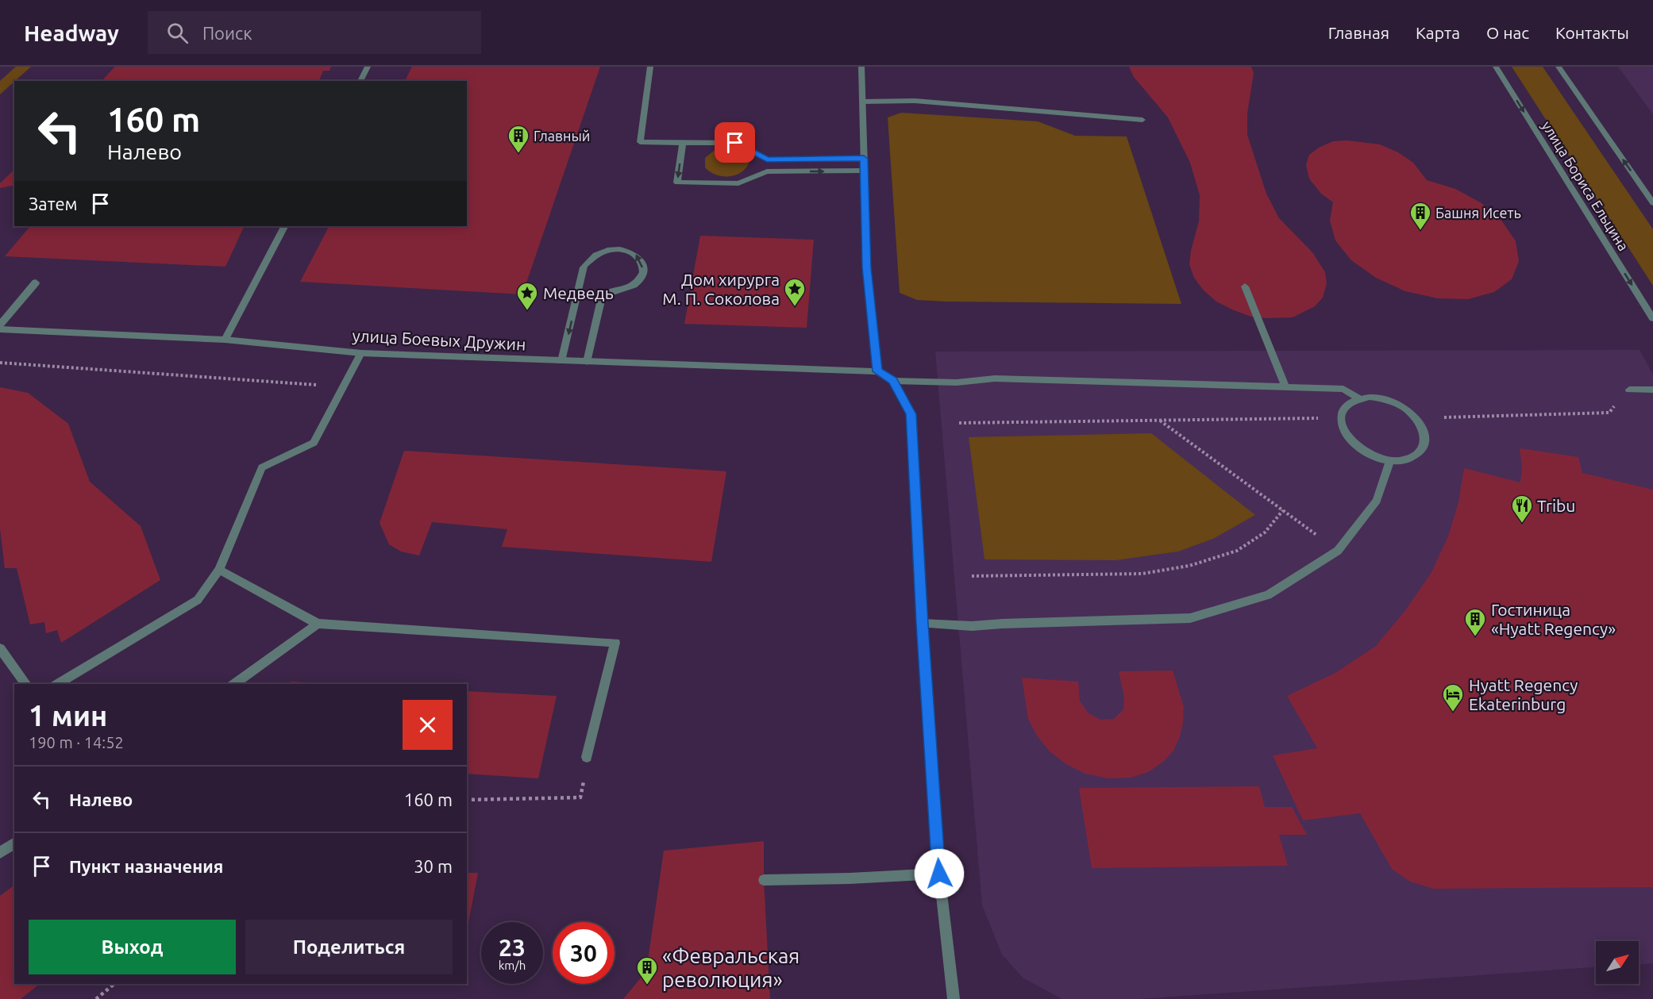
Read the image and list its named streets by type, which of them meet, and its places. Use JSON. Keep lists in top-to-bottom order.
{
  "streets": {
    "street": ["улица Бориса Ельцина", "улица Боевых Дружин"]
  },
  "places": {
    "building": [
      "Главный",
      "Башня Исеть",
      "Гостиница «Hyatt Regency»",
      "«Февральская революция»"
    ],
    "place": ["Дом хирурга М. П. Соколова", "Медведь"],
    "restaurant": ["Tribu"],
    "hotel": ["Hyatt Regency Ekaterinburg"]
  },
  "north": "top right",
  "page": {
    "header": "Headway",
    "search": "Поиск",
    "nav": [
      "Главная",
      "Карта",
      "О нас",
      "Контакты"
    ],
    "turn": ["160 m", "Налево"],
    "then": "Затем",
    "heading": ["1 мин", "190 m · 14:52"],
    "list": [
      {
        "name": "Налево",
        "value": "160 m"
      },
      {
        "name": "Пункт назначения",
        "value": "30 m"
      }
    ],
    "buttons": ["Выход", "Поделиться"],
    "speed": "23 km/h",
    "limit": "30"
  }
}
